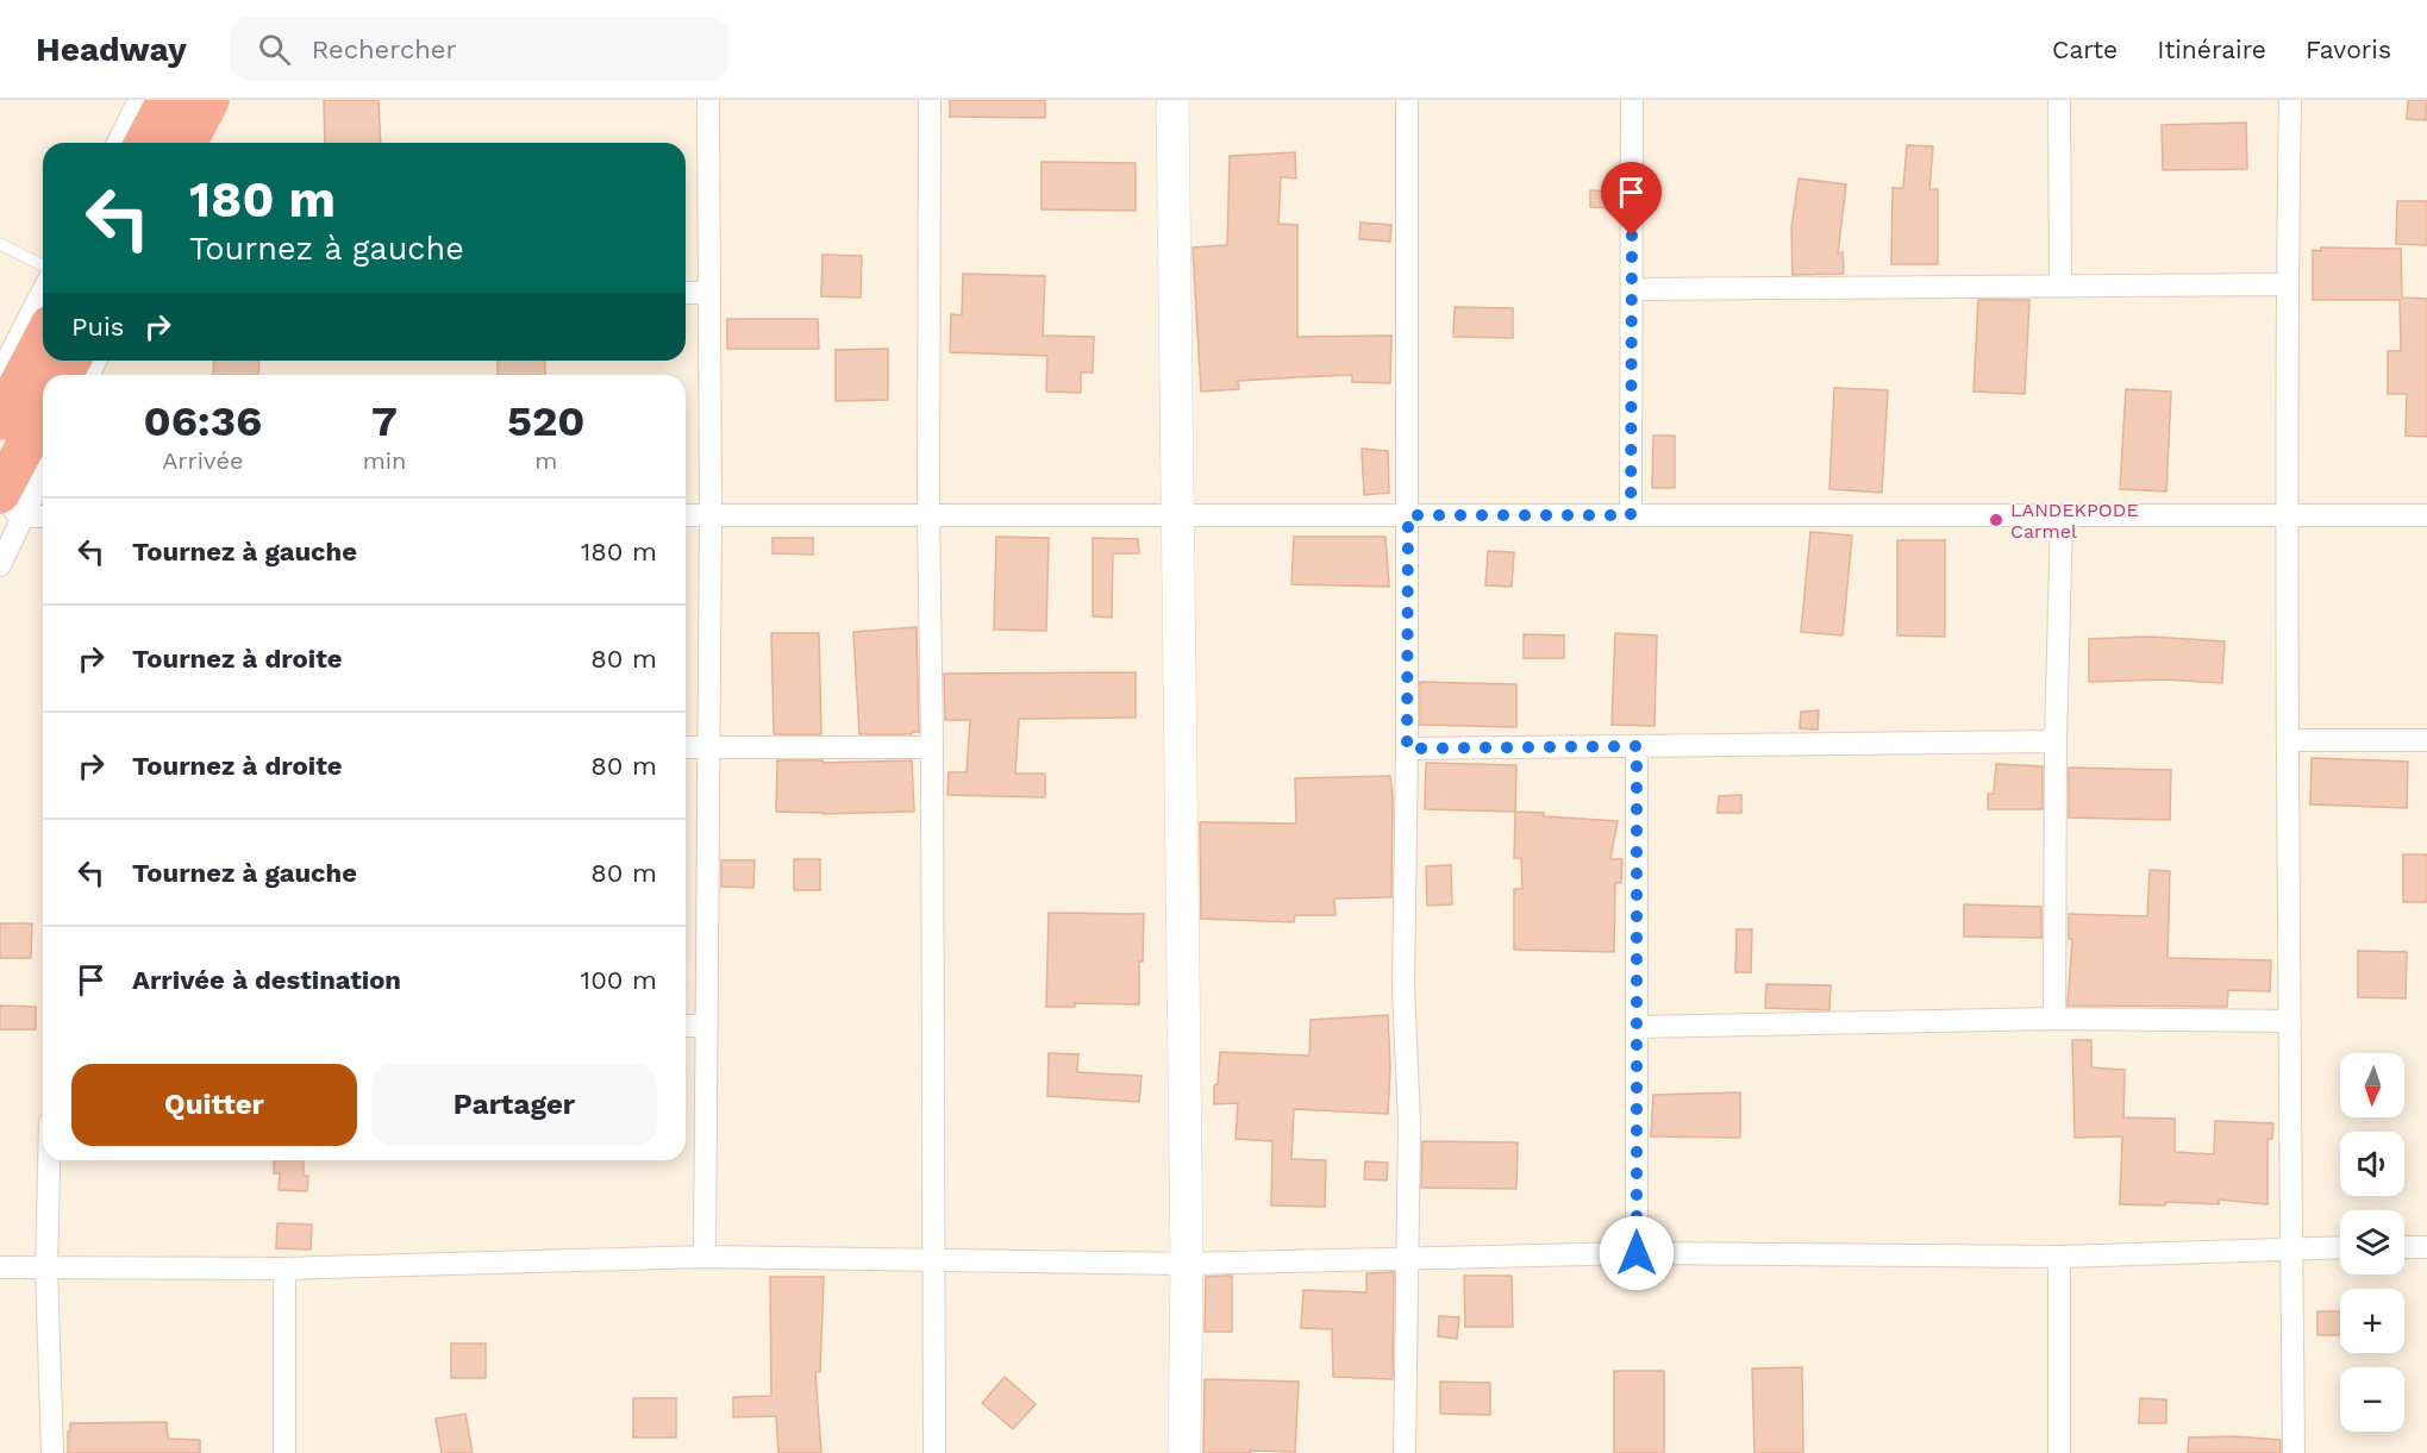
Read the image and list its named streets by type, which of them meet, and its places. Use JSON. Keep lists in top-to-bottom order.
{
  "places": ["LANDEKPODE Carmel"],
  "north": "bottom",
  "page": {
    "header": "Headway",
    "search": "Rechercher",
    "nav": ["Carte", "Itinéraire", "Favoris"],
    "turn": ["180 m", "Tournez à gauche"],
    "then": "Puis",
    "eta": [
      "06:36",
      "Arrivée",
      "7",
      "min",
      "520",
      "m"
    ],
    "list": [
      {
        "name": "Tournez à gauche",
        "value": "180 m"
      },
      {
        "name": "Tournez à droite",
        "value": "80 m"
      },
      {
        "name": "Tournez à droite",
        "value": "80 m"
      },
      {
        "name": "Tournez à gauche",
        "value": "80 m"
      },
      {
        "name": "Arrivée à destination",
        "value": "100 m"
      }
    ],
    "buttons": ["Quitter", "Partager"],
    "map_buttons": ["+", "−"]
  }
}
